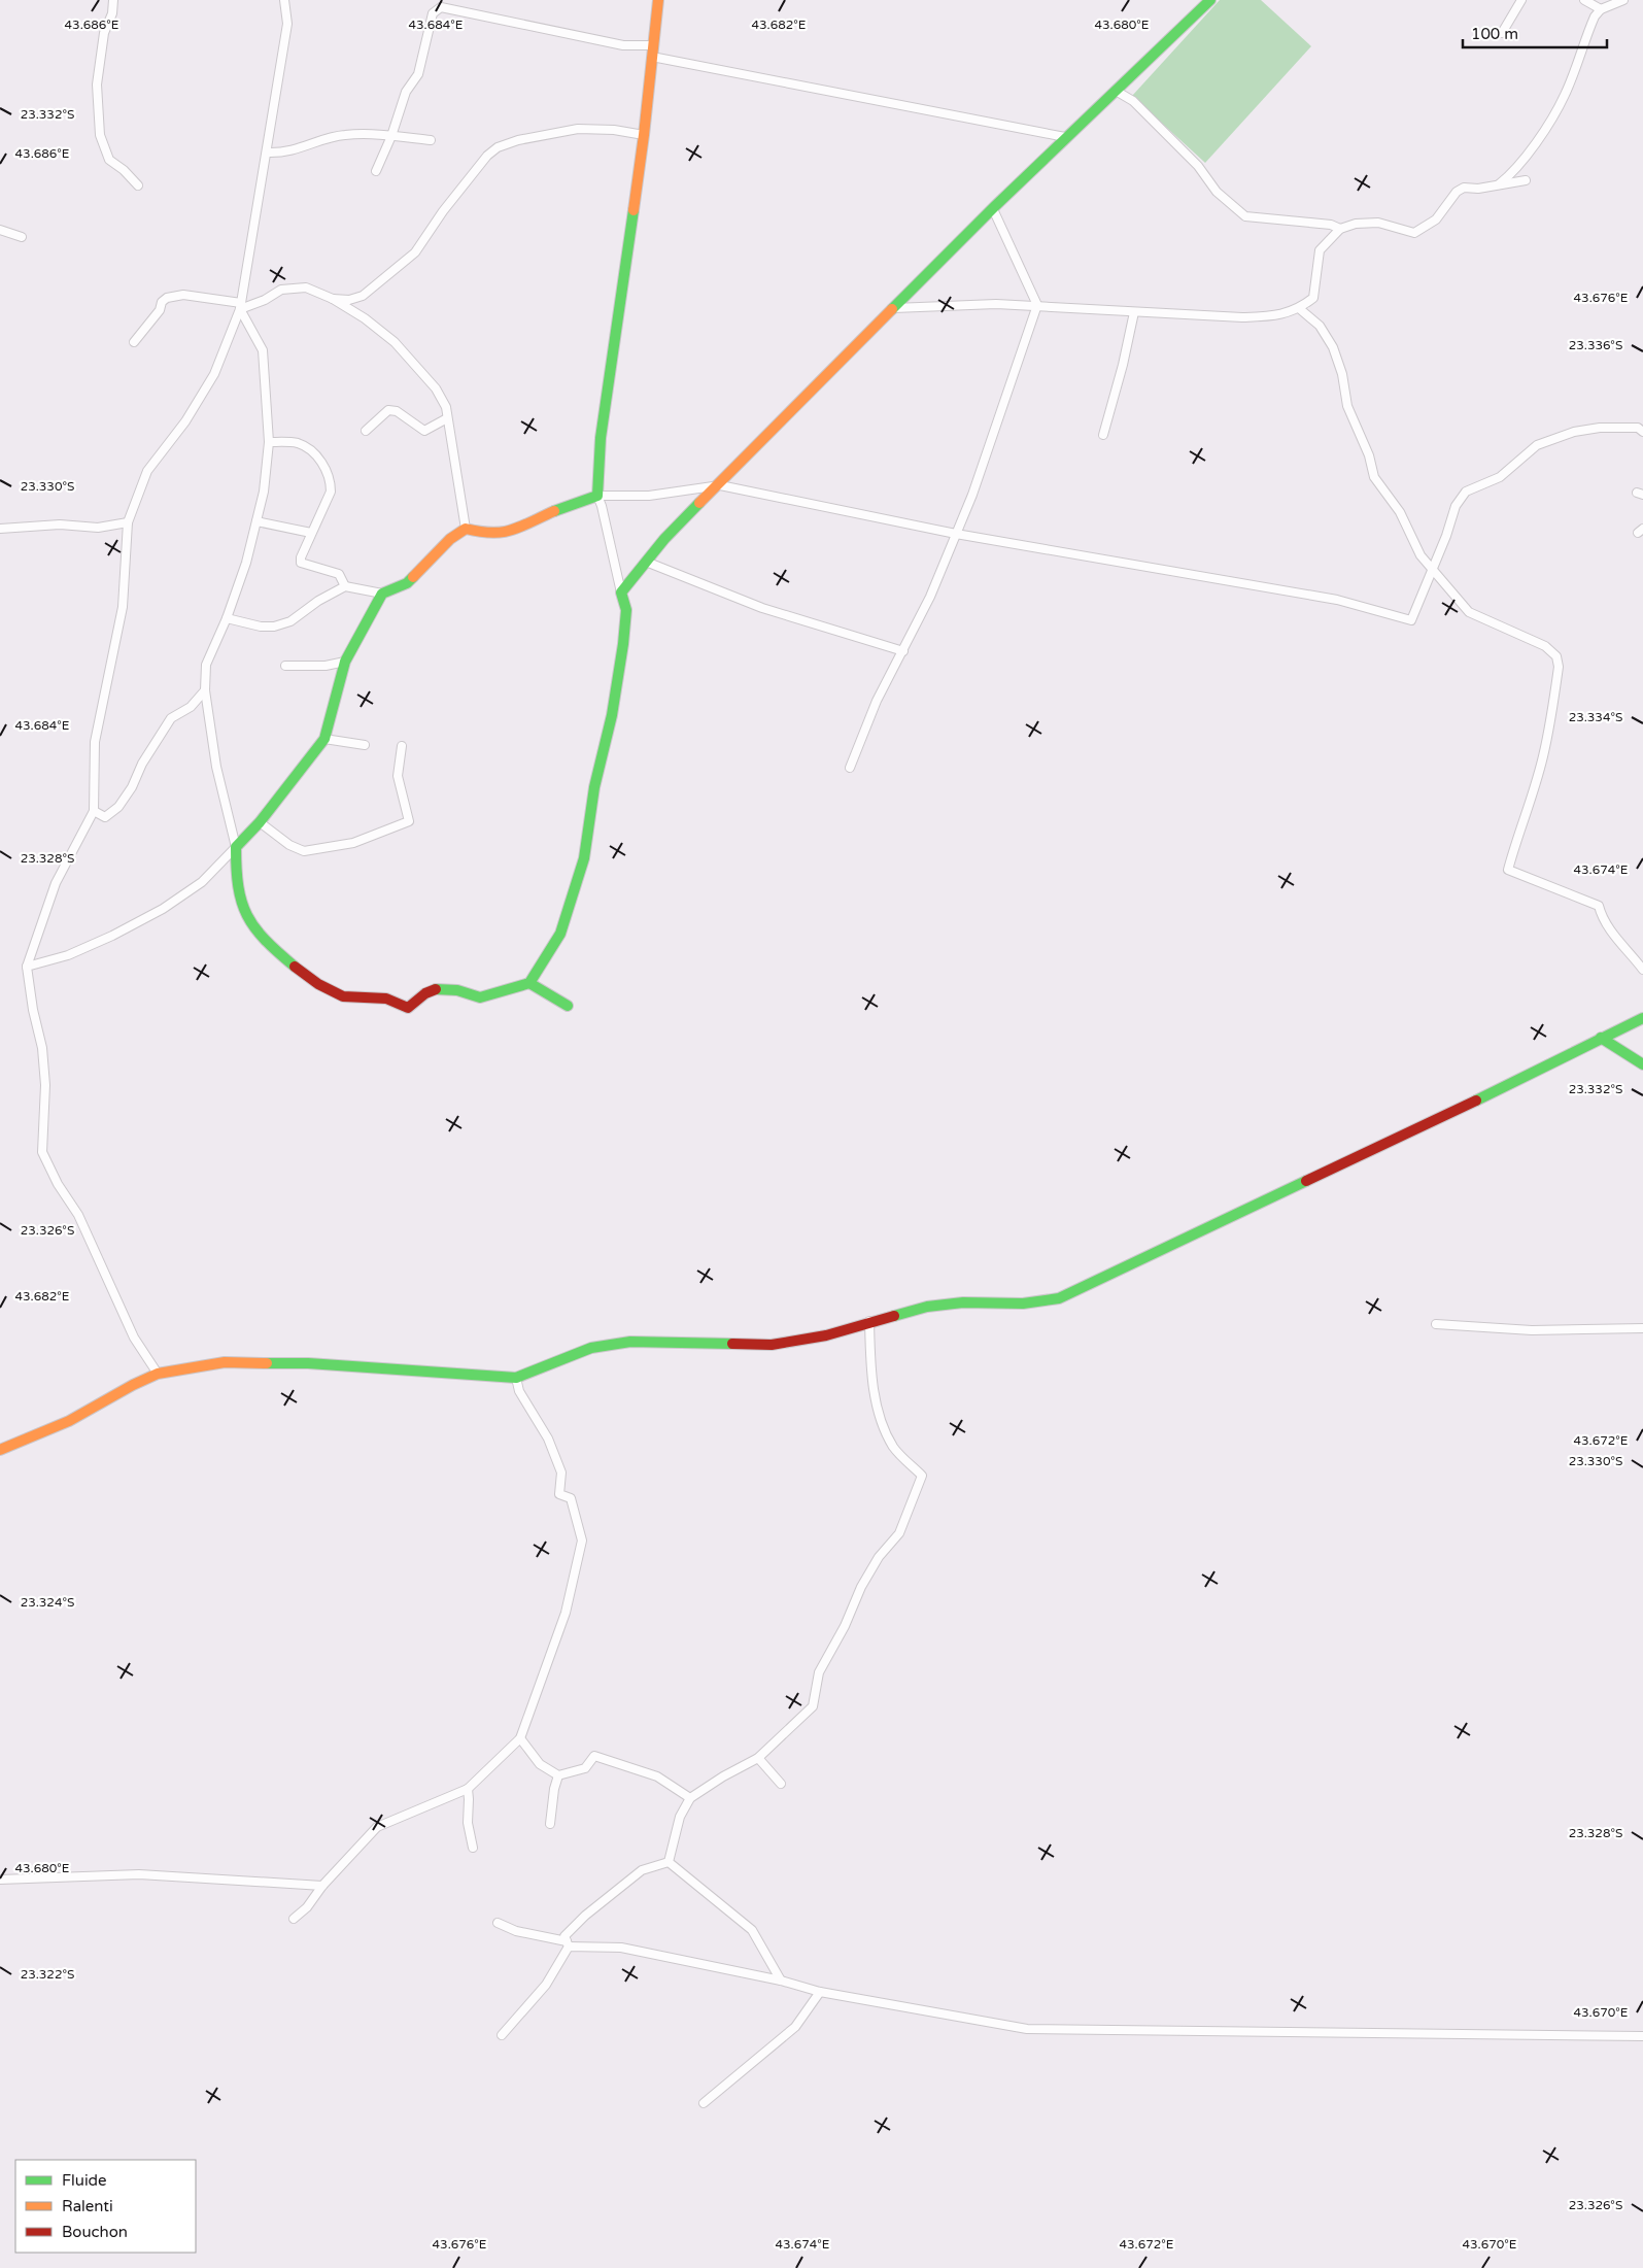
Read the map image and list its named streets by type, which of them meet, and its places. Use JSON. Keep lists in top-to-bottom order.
{
  "legend": ["Fluide", "Ralenti", "Bouchon"],
  "scale_bar": "100 m",
  "coordinates": [
    "43.686°E",
    "43.684°E",
    "43.682°E",
    "43.680°E",
    "23.332°S",
    "43.676°E",
    "23.336°S",
    "23.330°S",
    "23.334°S",
    "23.328°S",
    "43.674°E",
    "23.326°S",
    "43.672°E",
    "23.324°S",
    "23.322°S",
    "43.670°E"
  ]
}
